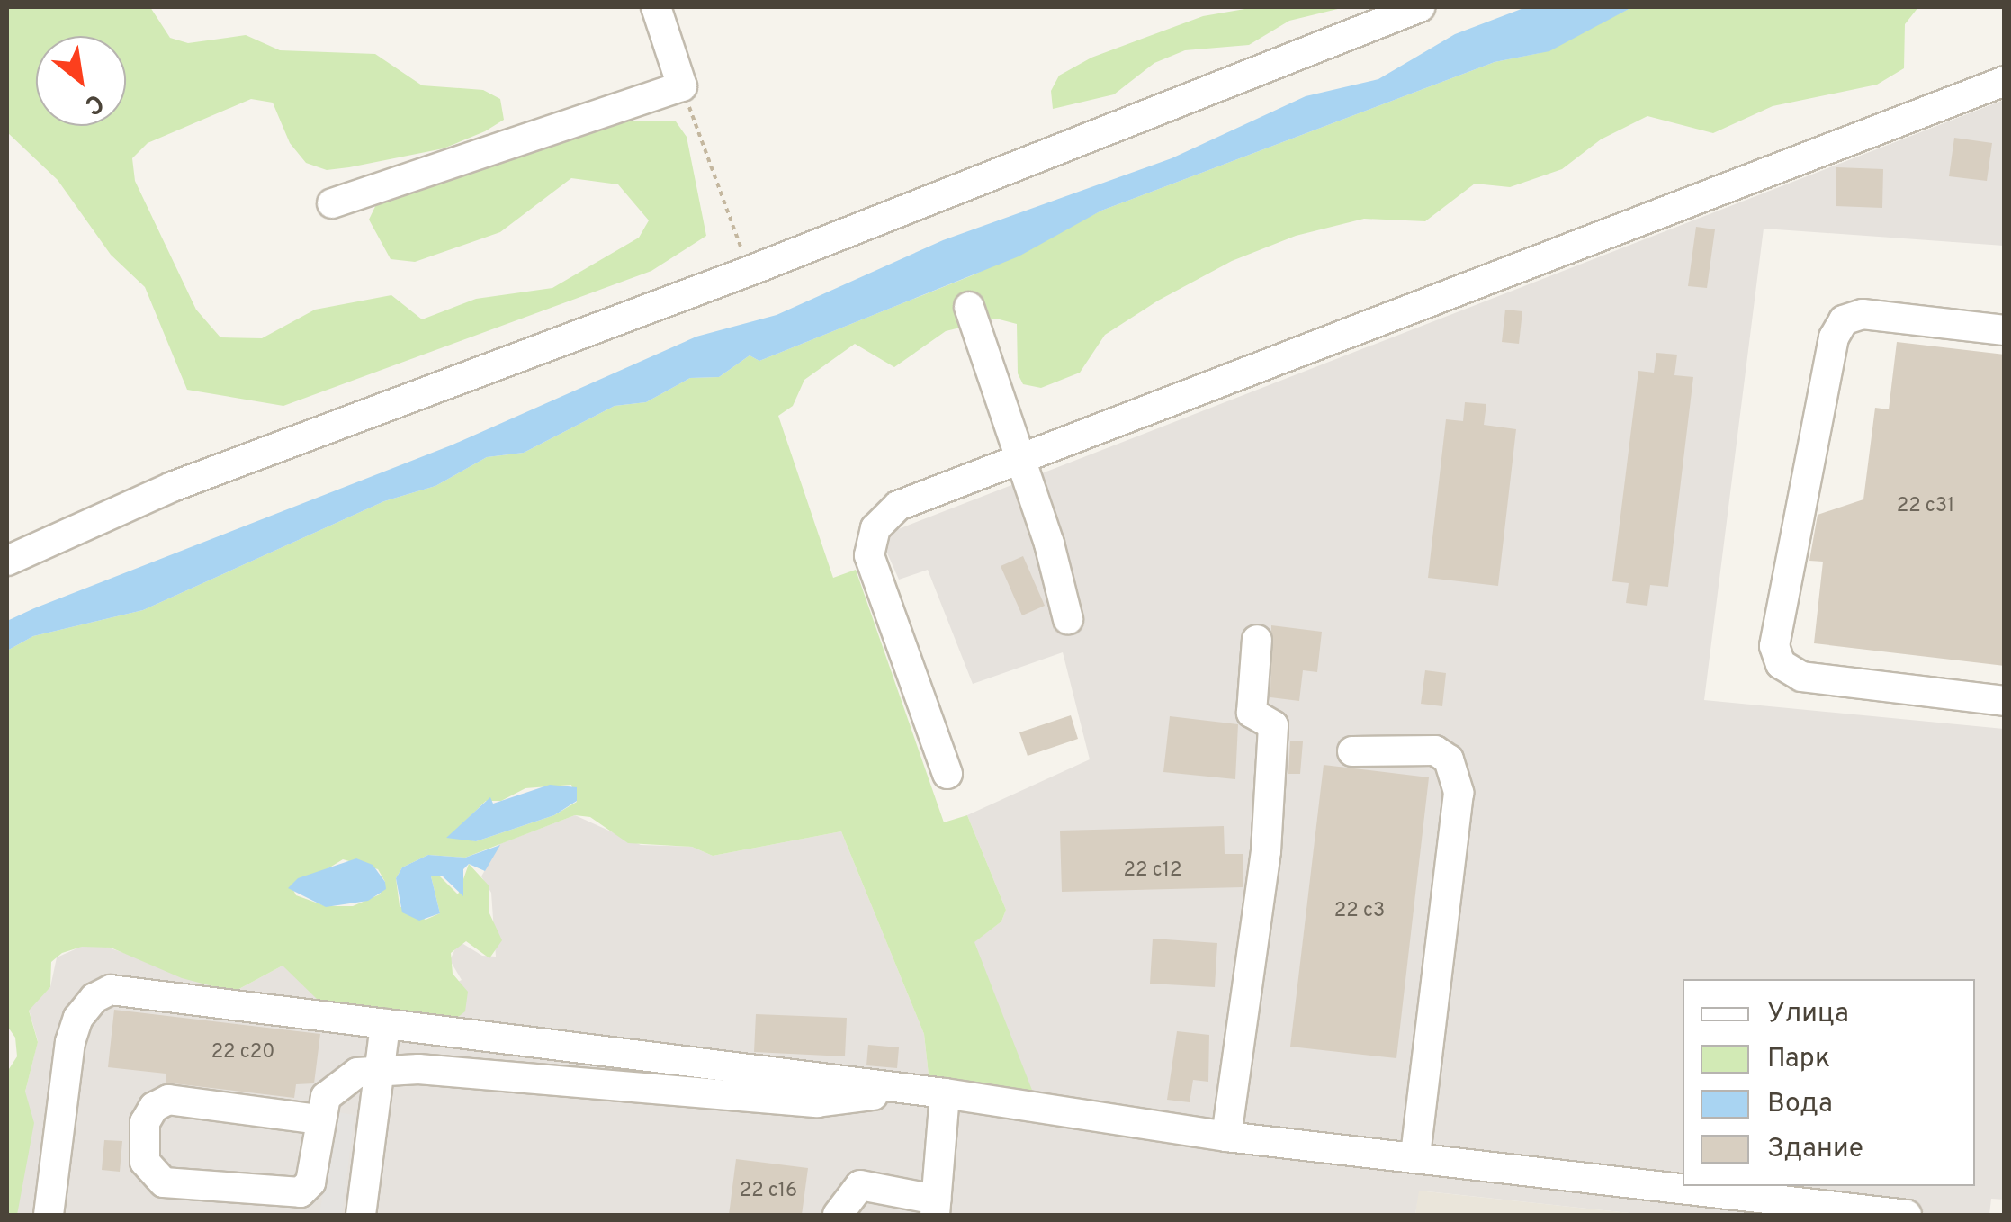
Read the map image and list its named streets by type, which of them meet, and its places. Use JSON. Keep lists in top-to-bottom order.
{
  "house_numbers": [
    "22 с31",
    "22 с12",
    "22 с3",
    "22 с20",
    "22 с16"
  ],
  "legend": [
    "Улица",
    "Парк",
    "Вода",
    "Здание"
  ],
  "north": "bottom right"
}
